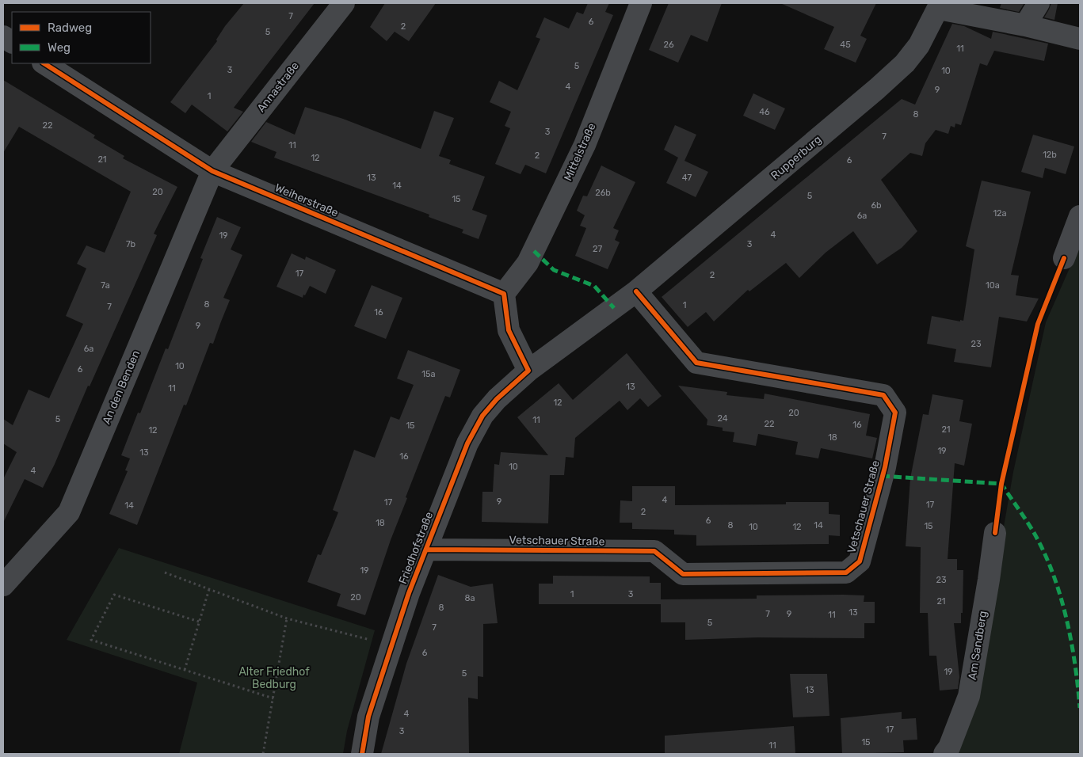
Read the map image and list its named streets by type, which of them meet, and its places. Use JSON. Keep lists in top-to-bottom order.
{
  "streets": {
    "street": [
      "Annastraße",
      "Mittelstraße",
      "Rupperburg",
      "Weiherstraße",
      "An den Benden",
      "Vetschauer Straße",
      "Friedhofstraße",
      "Am Sandberg"
    ]
  },
  "crossings": [
    ["Annastraße", "Weiherstraße"],
    ["Annastraße", "An den Benden"],
    ["Mittelstraße", "Weiherstraße"],
    ["Rupperburg", "Vetschauer Straße"],
    ["Rupperburg", "Friedhofstraße"],
    ["Weiherstraße", "An den Benden"],
    ["Vetschauer Straße", "Friedhofstraße"]
  ],
  "parks": ["Alter Friedhof Bedburg"],
  "house_numbers": [
    "7",
    "6",
    "2",
    "5",
    "26",
    "45",
    "11",
    "5",
    "3",
    "10",
    "4",
    "9",
    "1",
    "46",
    "8",
    "22",
    "3",
    "7",
    "11",
    "12b",
    "2",
    "12",
    "21",
    "6",
    "13",
    "47",
    "14",
    "20",
    "26b",
    "5",
    "15",
    "6b",
    "12a",
    "6a",
    "4",
    "19",
    "7b",
    "3",
    "27",
    "17",
    "2",
    "7a",
    "10a",
    "8",
    "1",
    "7",
    "16",
    "9",
    "23",
    "6a",
    "10",
    "6",
    "15a",
    "13",
    "11",
    "12",
    "20",
    "24",
    "5",
    "11",
    "22",
    "16",
    "15",
    "21",
    "12",
    "18",
    "19",
    "13",
    "16",
    "10",
    "4",
    "4",
    "9",
    "17",
    "17",
    "14",
    "2",
    "6",
    "18",
    "8",
    "14",
    "15",
    "10",
    "12",
    "19",
    "23",
    "1",
    "3",
    "20",
    "8a",
    "21",
    "8",
    "13",
    "7",
    "9",
    "11",
    "5",
    "7",
    "6",
    "19",
    "5",
    "13",
    "4",
    "17",
    "3",
    "15",
    "11"
  ],
  "legend": ["Radweg", "Weg"]
}
